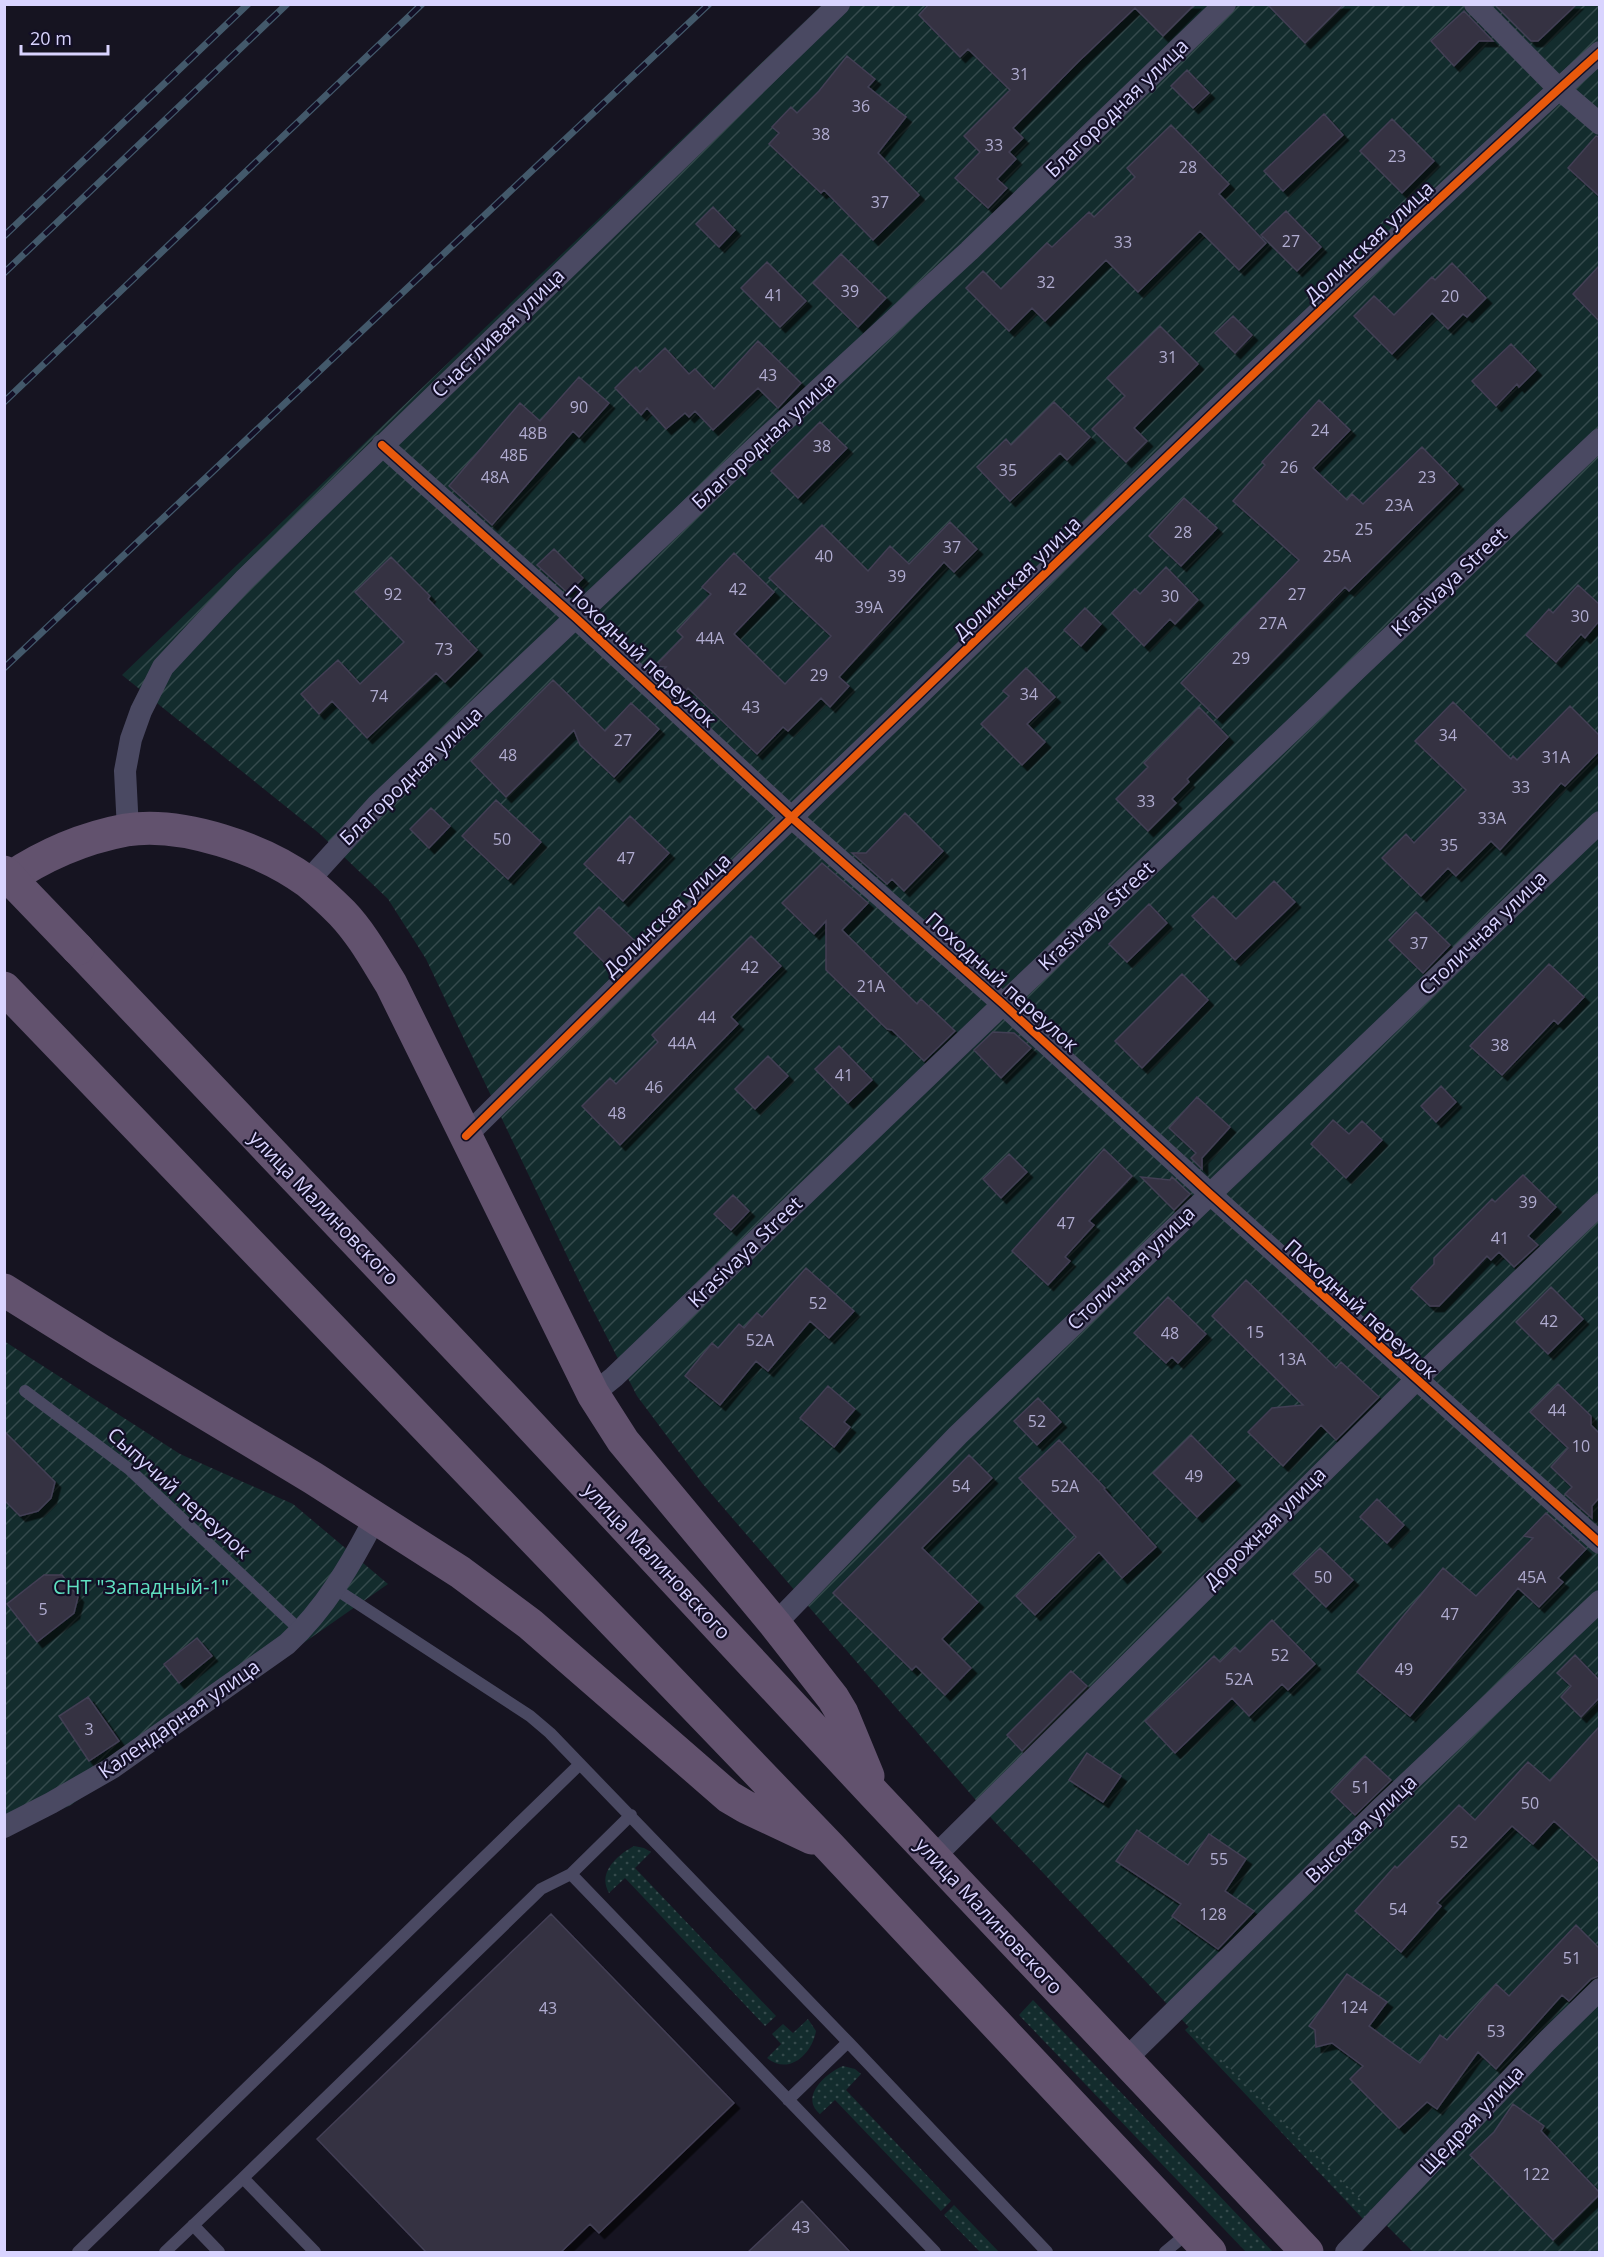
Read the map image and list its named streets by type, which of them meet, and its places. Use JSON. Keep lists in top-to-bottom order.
{
  "streets": {
    "highway": ["улица Малиновского"],
    "street": [
      "Благородная улица",
      "Долинская улица",
      "Счастливая улица",
      "Krasivaya Street",
      "Походный переулок",
      "Столичная улица",
      "Дорожная улица",
      "Календарная улица",
      "Высокая улица",
      "Щедрая улица"
    ],
    "lane": ["Сыпучий переулок"]
  },
  "crossings": [
    ["Благородная улица", "Походный переулок"],
    ["Долинская улица", "Походный переулок"],
    ["Счастливая улица", "Походный переулок"],
    ["Krasivaya Street", "Походный переулок"],
    ["Походный переулок", "Столичная улица"],
    ["Походный переулок", "Дорожная улица"],
    ["улица Малиновского", "Дорожная улица"],
    ["улица Малиновского", "Высокая улица"],
    ["Сыпучий переулок", "Календарная улица"]
  ],
  "parks": ["СНТ \"Западный-1\""],
  "house_numbers": [
    "31",
    "36",
    "38",
    "33",
    "23",
    "28",
    "37",
    "27",
    "33",
    "32",
    "39",
    "41",
    "20",
    "31",
    "43",
    "90",
    "24",
    "48В",
    "38",
    "48Б",
    "26",
    "35",
    "48А",
    "23",
    "23А",
    "25",
    "28",
    "37",
    "40",
    "25А",
    "39",
    "42",
    "92",
    "27",
    "30",
    "39А",
    "30",
    "27А",
    "44А",
    "73",
    "29",
    "29",
    "34",
    "74",
    "43",
    "34",
    "27",
    "48",
    "31А",
    "33",
    "33",
    "33А",
    "50",
    "35",
    "47",
    "37",
    "42",
    "21А",
    "44",
    "44А",
    "38",
    "41",
    "46",
    "48",
    "39",
    "47",
    "41",
    "52",
    "42",
    "15",
    "48",
    "52А",
    "13А",
    "44",
    "52",
    "10",
    "49",
    "54",
    "52А",
    "50",
    "45А",
    "5",
    "47",
    "52",
    "49",
    "52А",
    "3",
    "51",
    "50",
    "52",
    "55",
    "54",
    "128",
    "51",
    "124",
    "43",
    "53",
    "122",
    "43"
  ],
  "scale_bar": "20 m"
}
